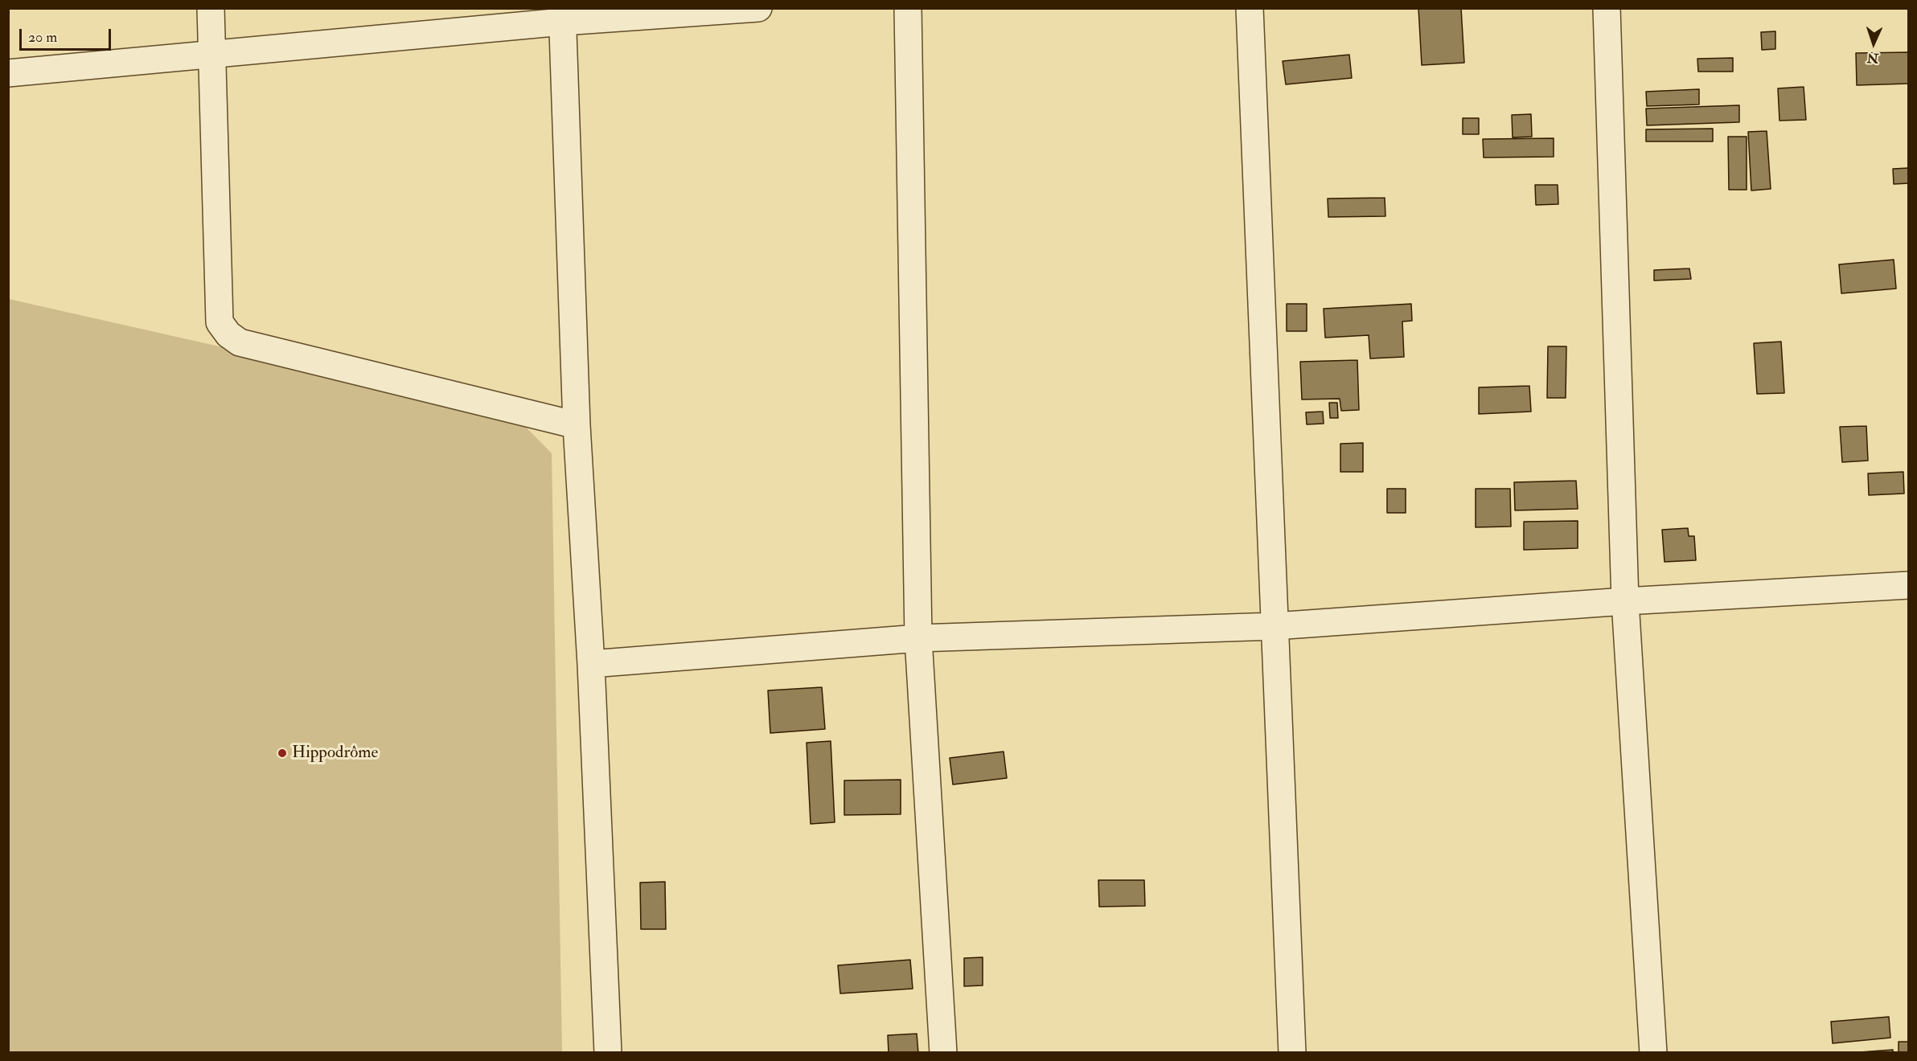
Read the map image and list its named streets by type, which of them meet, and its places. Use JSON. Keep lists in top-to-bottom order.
{
  "places": ["Hippodrôme"],
  "scale_bar": "20 m",
  "north": "bottom"
}
